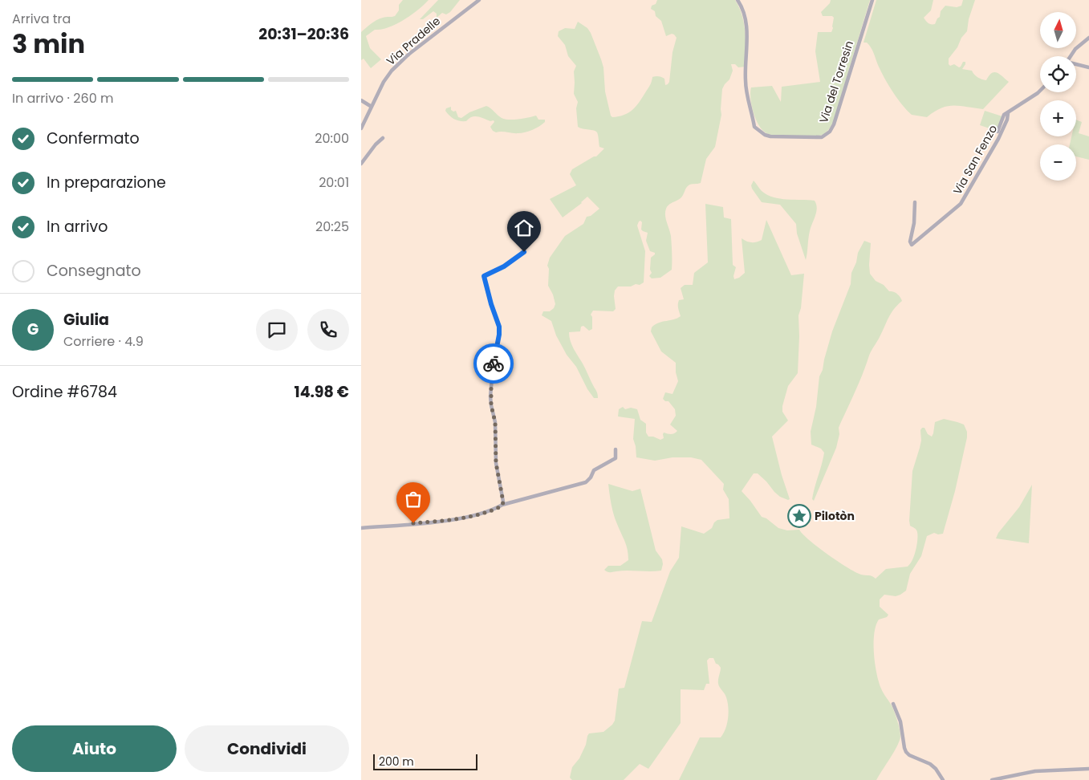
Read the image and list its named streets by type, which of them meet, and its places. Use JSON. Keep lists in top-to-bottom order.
{
  "streets": {
    "street": ["Via Pradelle", "Via del Torresin", "Via San Fenzo"]
  },
  "places": {
    "place": ["Pilotòn"]
  },
  "scale_bar": "200 m",
  "north": "top",
  "page": {
    "heading": ["3 min", "Arriva tra", "20:31–20:36"],
    "panel": [
      "Giulia",
      "Corriere · 4.9",
      "Ordine #6784",
      "14.98 €"
    ],
    "map_buttons": ["+", "−"],
    "bar": "In arrivo · 260 m",
    "list": [
      ["Confermato", "20:00"],
      ["In preparazione", "20:01"],
      ["In arrivo", "20:25"],
      "Consegnato"
    ],
    "round": "G",
    "buttons": ["Aiuto", "Condividi"],
    "scale": "200 m"
  }
}
